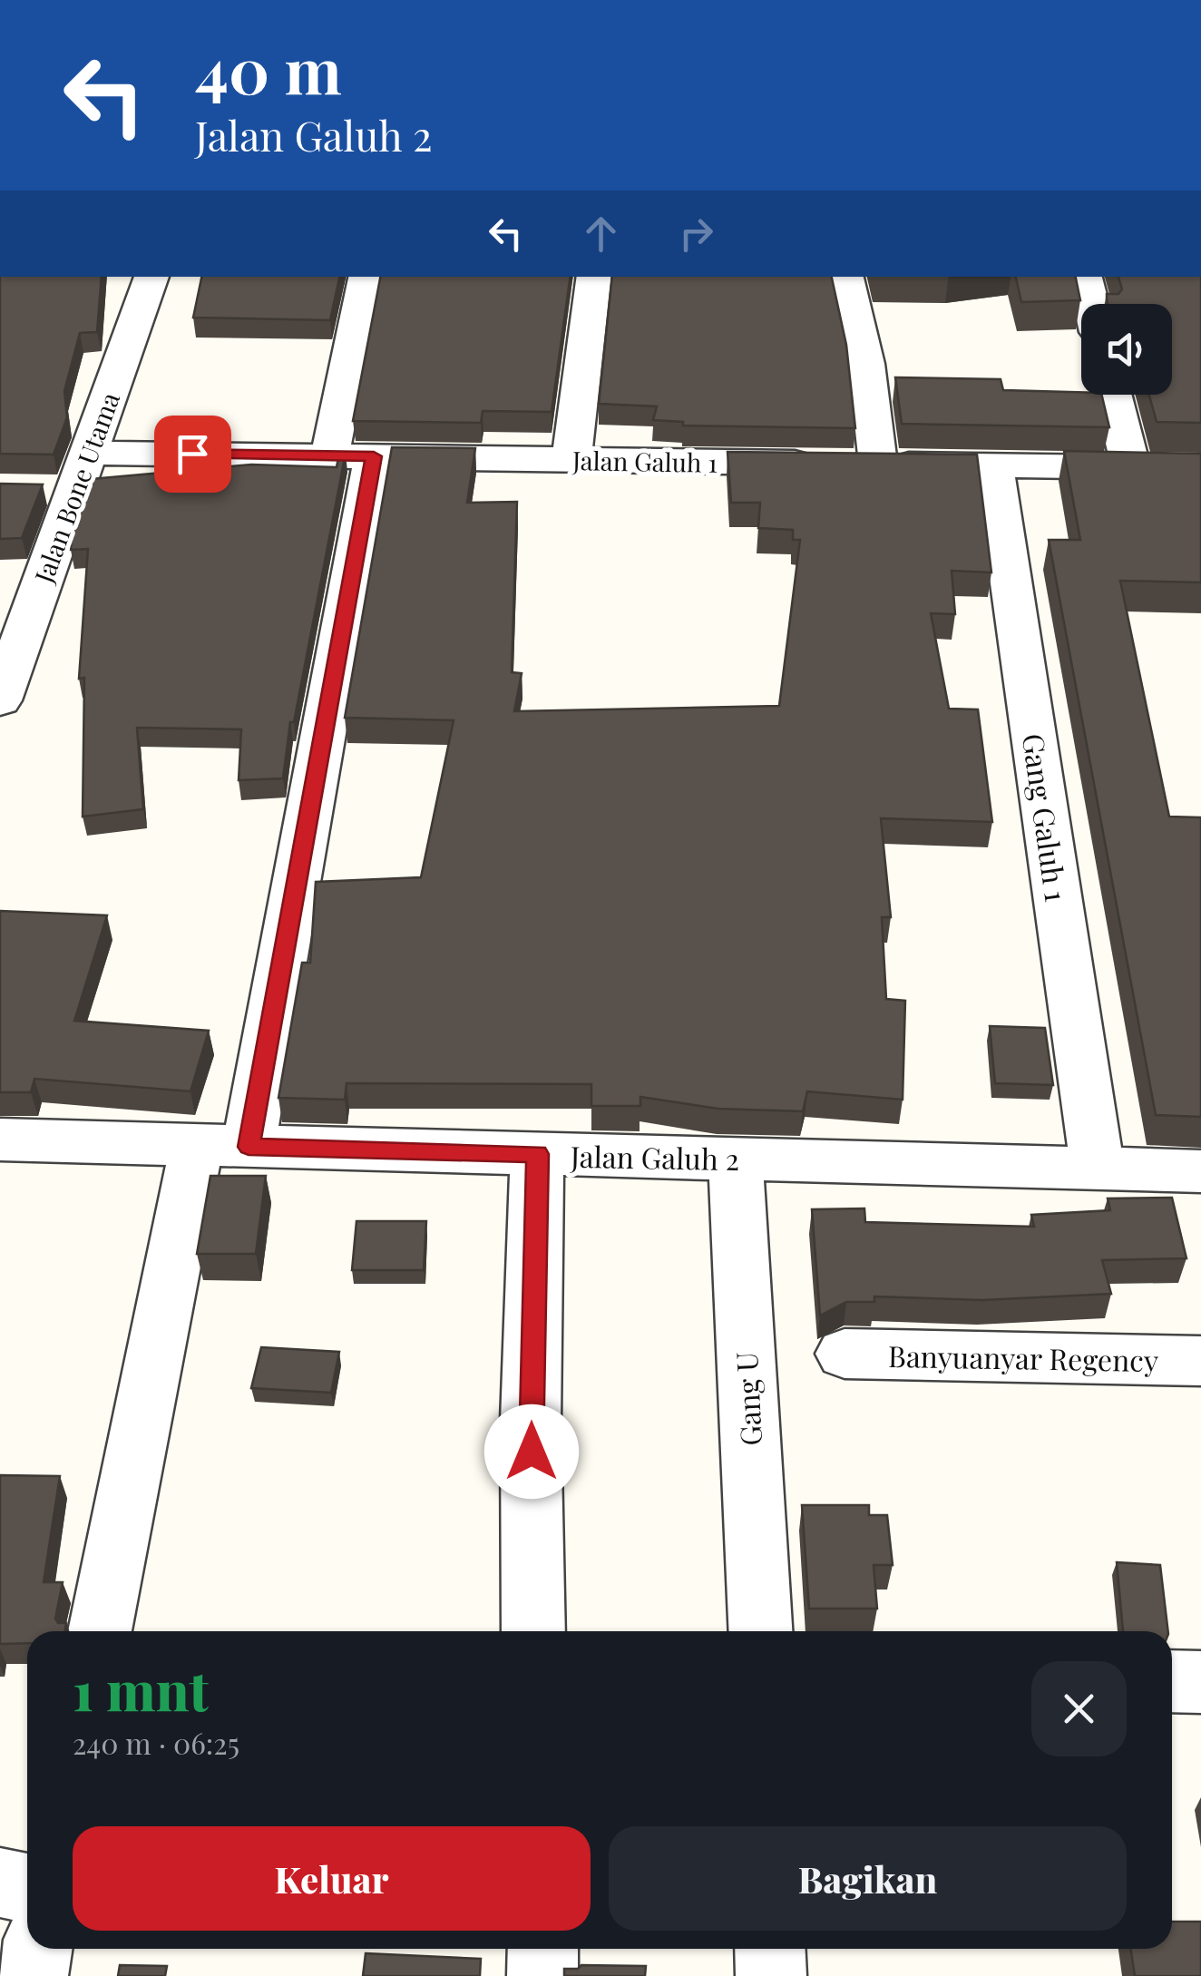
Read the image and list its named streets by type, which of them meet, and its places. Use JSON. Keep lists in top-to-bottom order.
{
  "streets": {
    "street": [
      "Jalan Galuh 1",
      "Jalan Bone Utama",
      "Gang Galuh 1",
      "Jalan Galuh 2",
      "Banyuanyar Regency",
      "Gang U"
    ]
  },
  "crossings": [
    ["Jalan Galuh 1", "Jalan Bone Utama"],
    ["Jalan Galuh 1", "Gang Galuh 1"],
    ["Gang Galuh 1", "Jalan Galuh 2"],
    ["Jalan Galuh 2", "Gang U"]
  ],
  "page": {
    "turn": ["40 m", "Jalan Galuh 2"],
    "heading": ["1 mnt", "240 m · 06:25"],
    "buttons": ["Keluar", "Bagikan"]
  }
}
